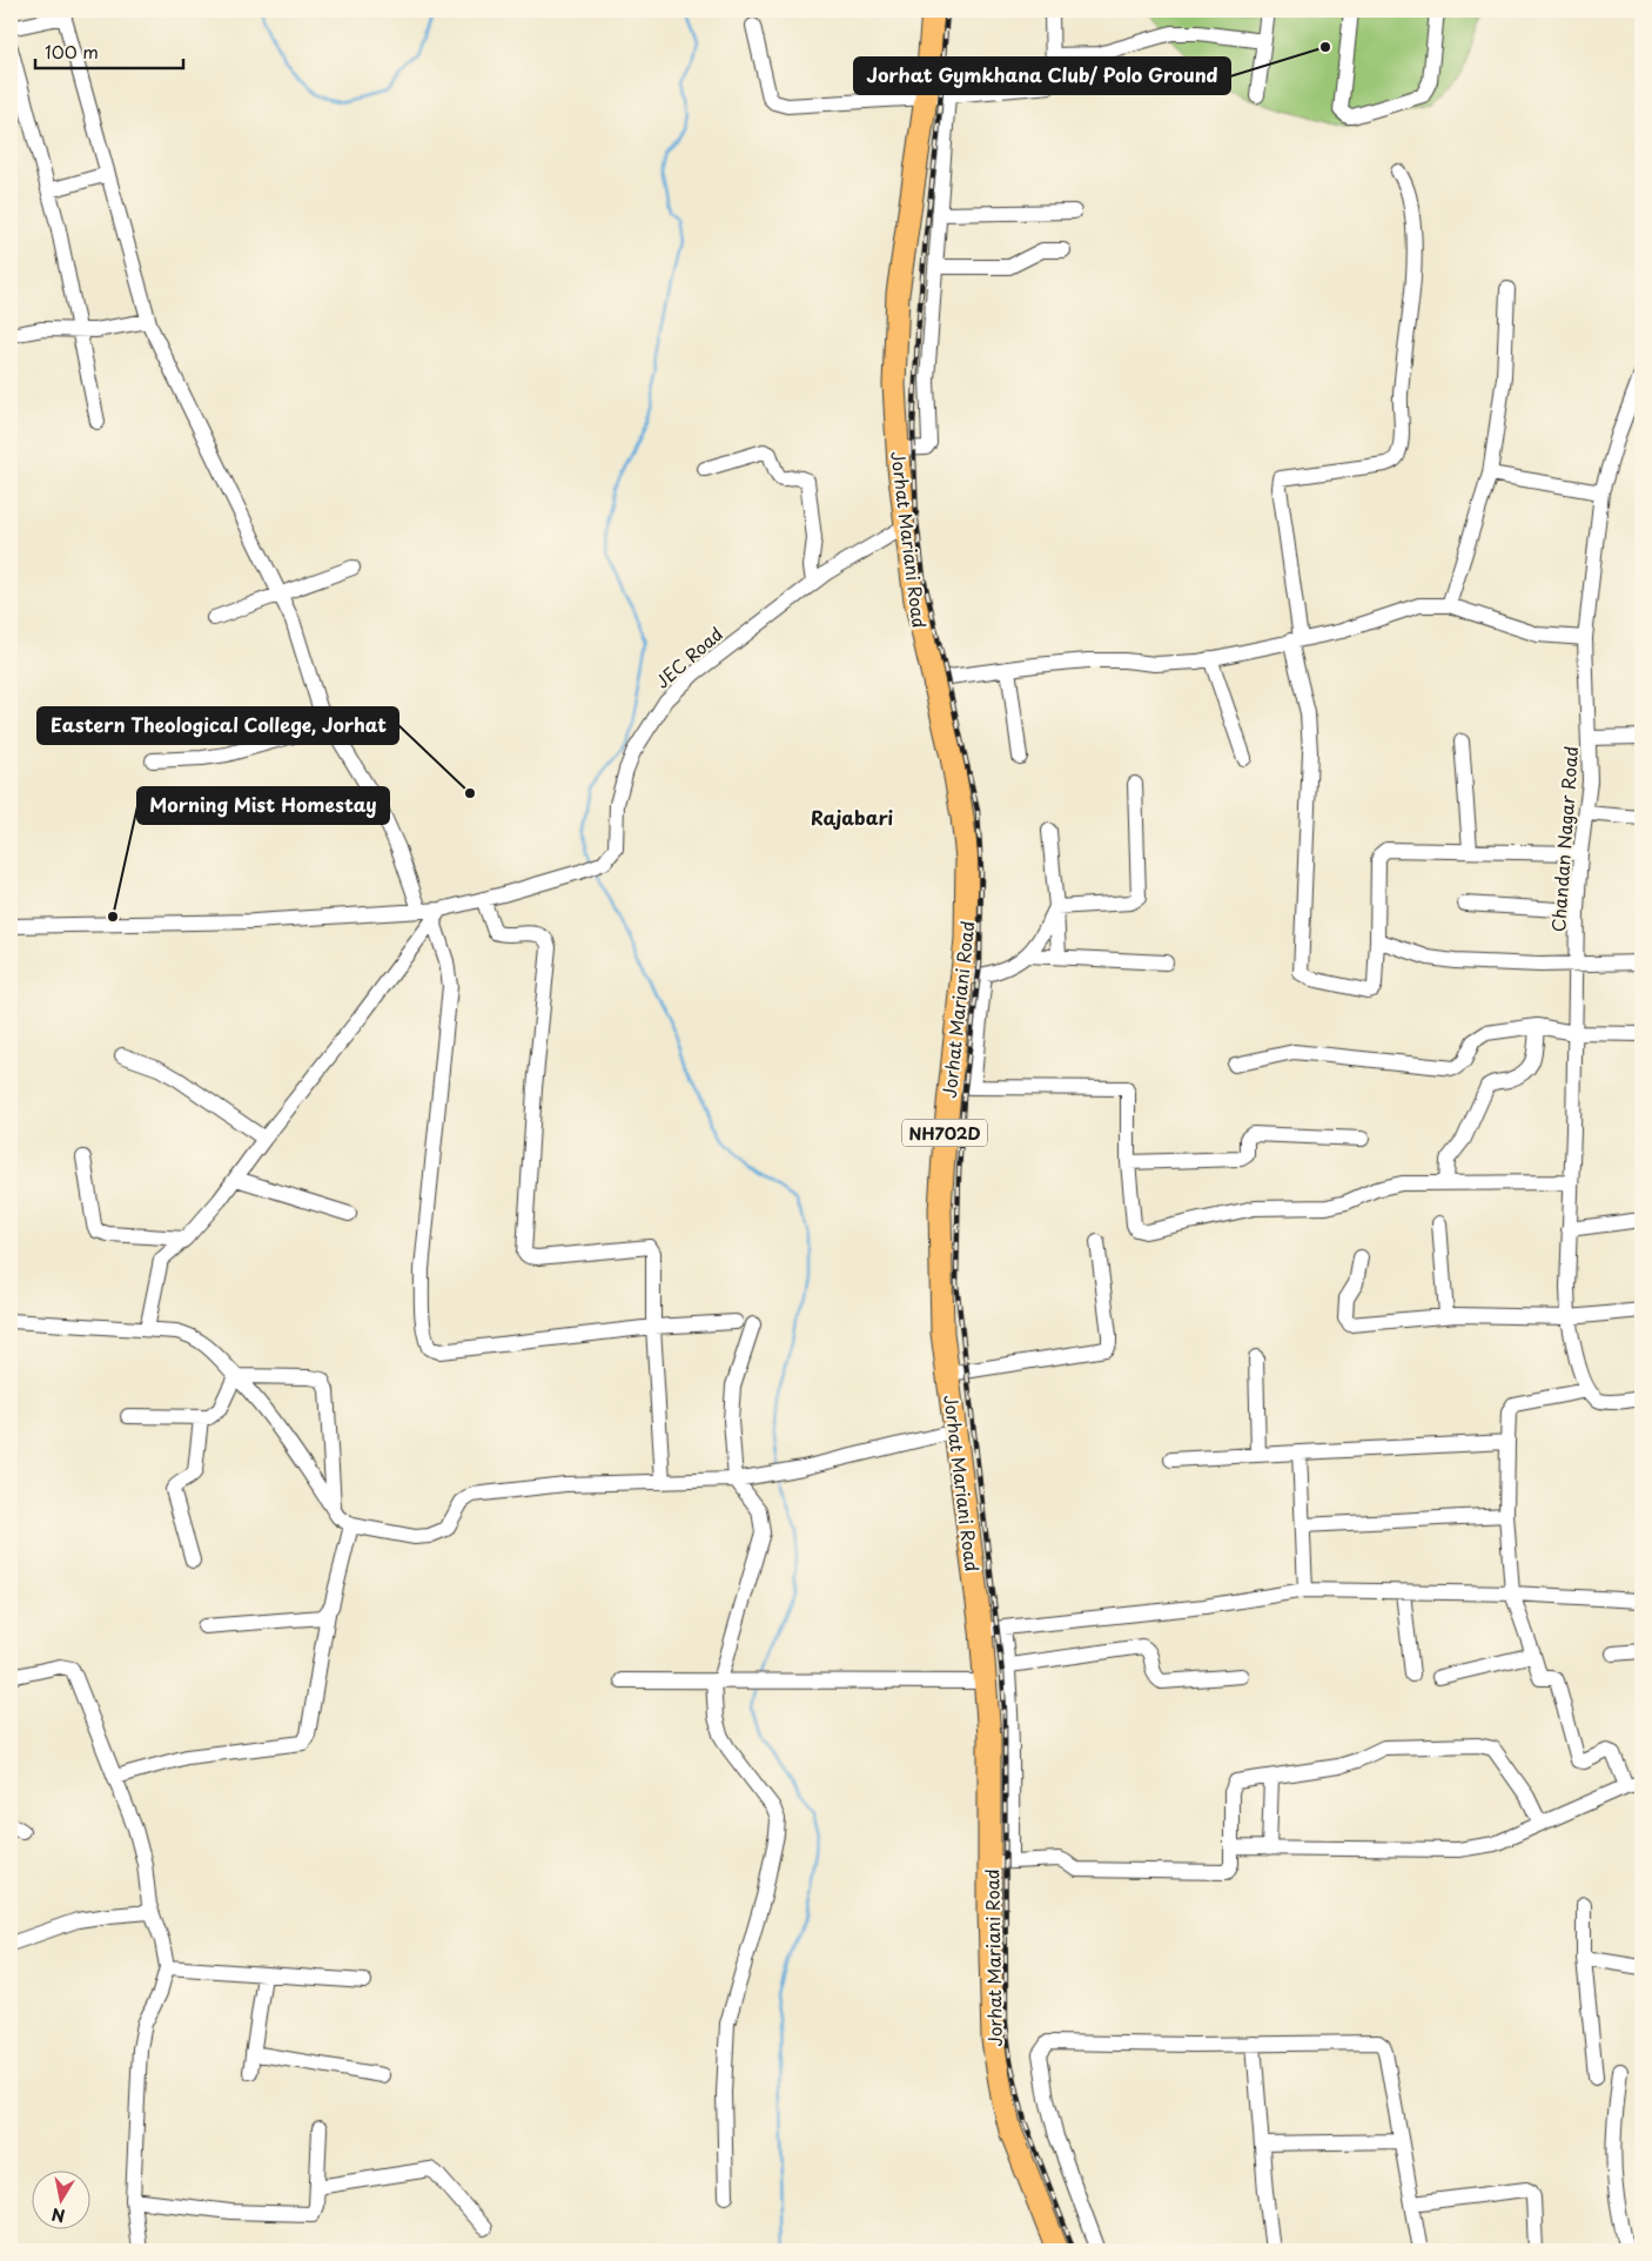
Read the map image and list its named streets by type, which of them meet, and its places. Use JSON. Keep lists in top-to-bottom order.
{
  "streets": {
    "highway": ["Jorhat Mariani Road", "NH702D"],
    "street": ["JEC Road", "Chandan Nagar Road"]
  },
  "crossings": [
    ["Jorhat Mariani Road", "JEC Road"]
  ],
  "districts": ["Rajabari"],
  "places": ["Jorhat Gymkhana Club/ Polo Ground", "Eastern Theological College, Jorhat", "Morning Mist Homestay"],
  "scale_bar": "100 m",
  "north": "bottom"
}
